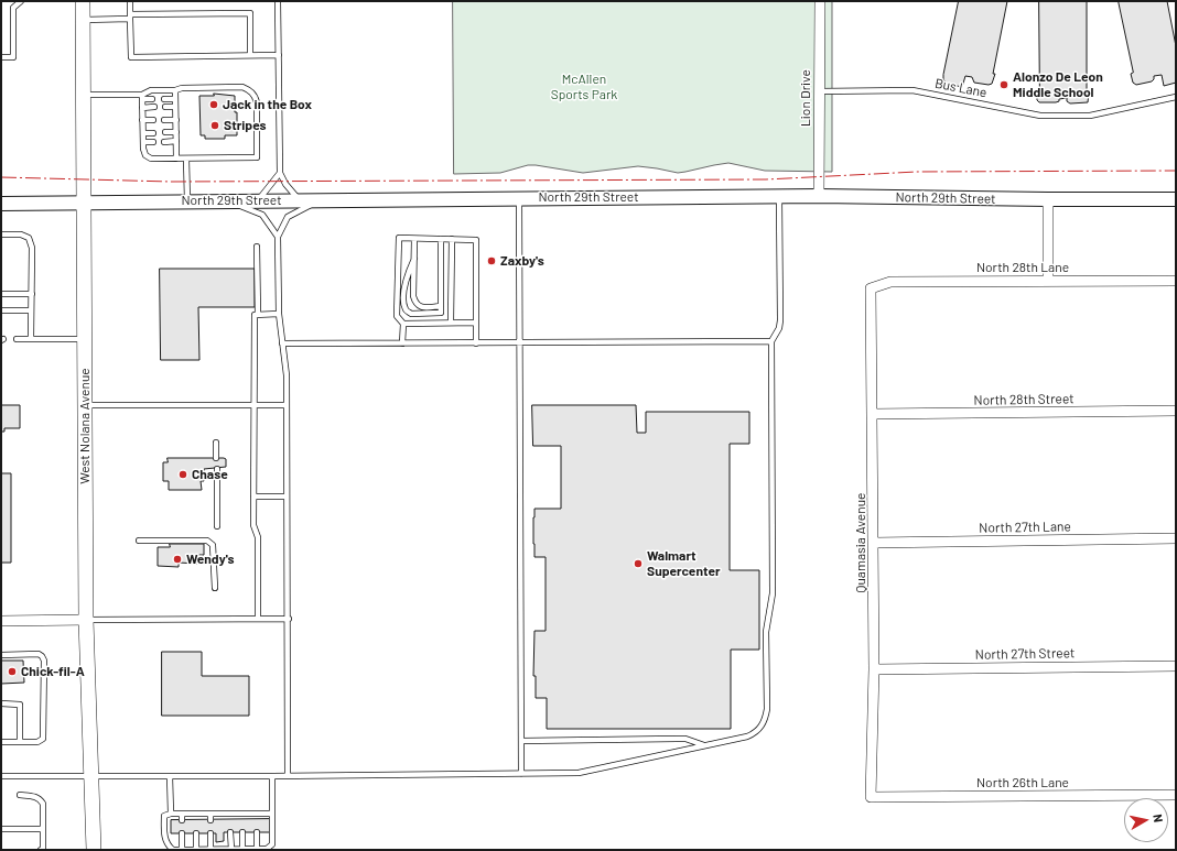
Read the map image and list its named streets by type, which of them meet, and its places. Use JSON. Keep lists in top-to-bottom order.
{
  "streets": {
    "main road": ["West Nolana Avenue"],
    "street": [
      "Lion Drive",
      "North 29th Street",
      "North 28th Lane",
      "North 28th Street",
      "North 27th Lane",
      "Quamasia Avenue",
      "North 27th Street",
      "North 26th Lane"
    ],
    "lane": ["Bus Lane"]
  },
  "crossings": [
    ["Bus Lane", "Lion Drive"],
    ["Lion Drive", "North 29th Street"],
    ["North 29th Street", "West Nolana Avenue"],
    ["North 28th Lane", "Quamasia Avenue"],
    ["North 28th Street", "Quamasia Avenue"],
    ["North 27th Lane", "Quamasia Avenue"],
    ["Quamasia Avenue", "North 27th Street"],
    ["Quamasia Avenue", "North 26th Lane"]
  ],
  "parks": ["McAllen Sports Park"],
  "places": [
    "Alonzo De Leon Middle School",
    "Jack in the Box",
    "Stripes",
    "Zaxby's",
    "Chase",
    "Wendy's",
    "Walmart Supercenter",
    "Chick-fil-A"
  ],
  "north": "right"
}
